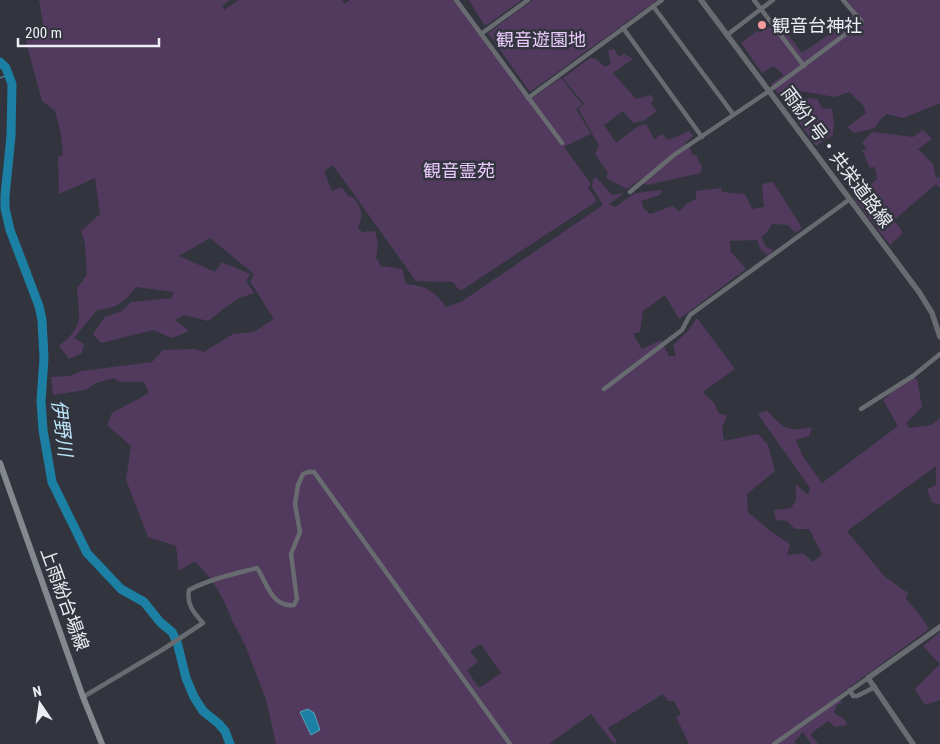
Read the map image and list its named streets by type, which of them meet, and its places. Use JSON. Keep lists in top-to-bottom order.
{
  "streets": {
    "main road": ["上雨紛台場線"],
    "street": ["雨紛1号・共栄道路線"]
  },
  "water": ["伊野川"],
  "parks": ["観音遊園地", "観音霊苑"],
  "places": ["観音台神社"],
  "scale_bar": "200 m",
  "north": "top"
}
